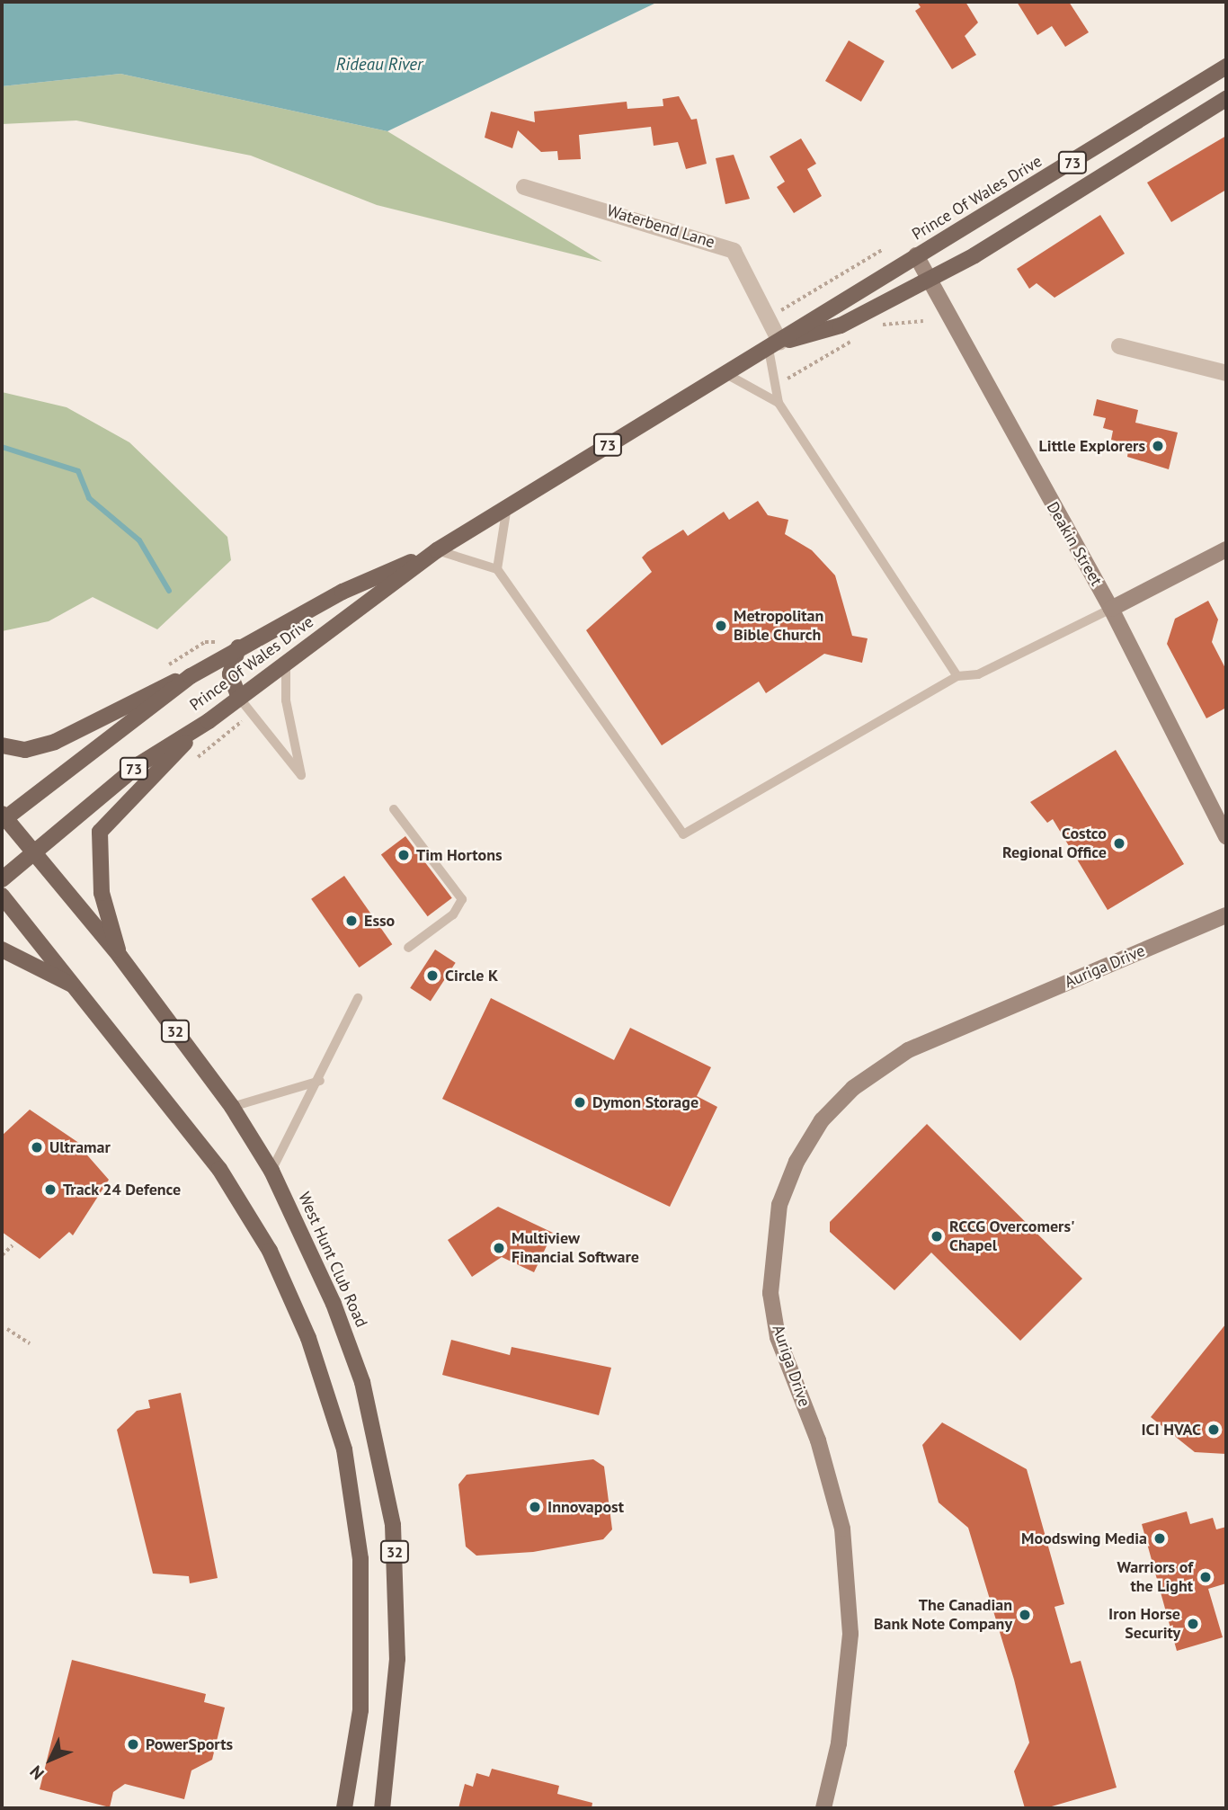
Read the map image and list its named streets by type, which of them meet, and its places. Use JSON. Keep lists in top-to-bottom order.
{
  "streets": {
    "main road": [
      "73",
      "Prince Of Wales Drive",
      "32",
      "West Hunt Club Road"
    ],
    "street": ["Waterbend Lane", "Deakin Street", "Auriga Drive"]
  },
  "crossings": [
    ["Prince Of Wales Drive", "Waterbend Lane"],
    ["Prince Of Wales Drive", "Deakin Street"],
    ["Prince Of Wales Drive", "West Hunt Club Road"]
  ],
  "water": ["Rideau River"],
  "places": [
    "Little Explorers",
    "Metropolitan Bible Church",
    "Costco Regional Office",
    "Tim Hortons",
    "Esso",
    "Circle K",
    "Dymon Storage",
    "Ultramar",
    "Track 24 Defence",
    "RCCG Overcomers' Chapel",
    "Multiview Financial Software",
    "ICI HVAC",
    "Innovapost",
    "Moodswing Media",
    "Warriors of the Light",
    "The Canadian Bank Note Company",
    "Iron Horse Security",
    "PowerSports"
  ],
  "north": "bottom left"
}
